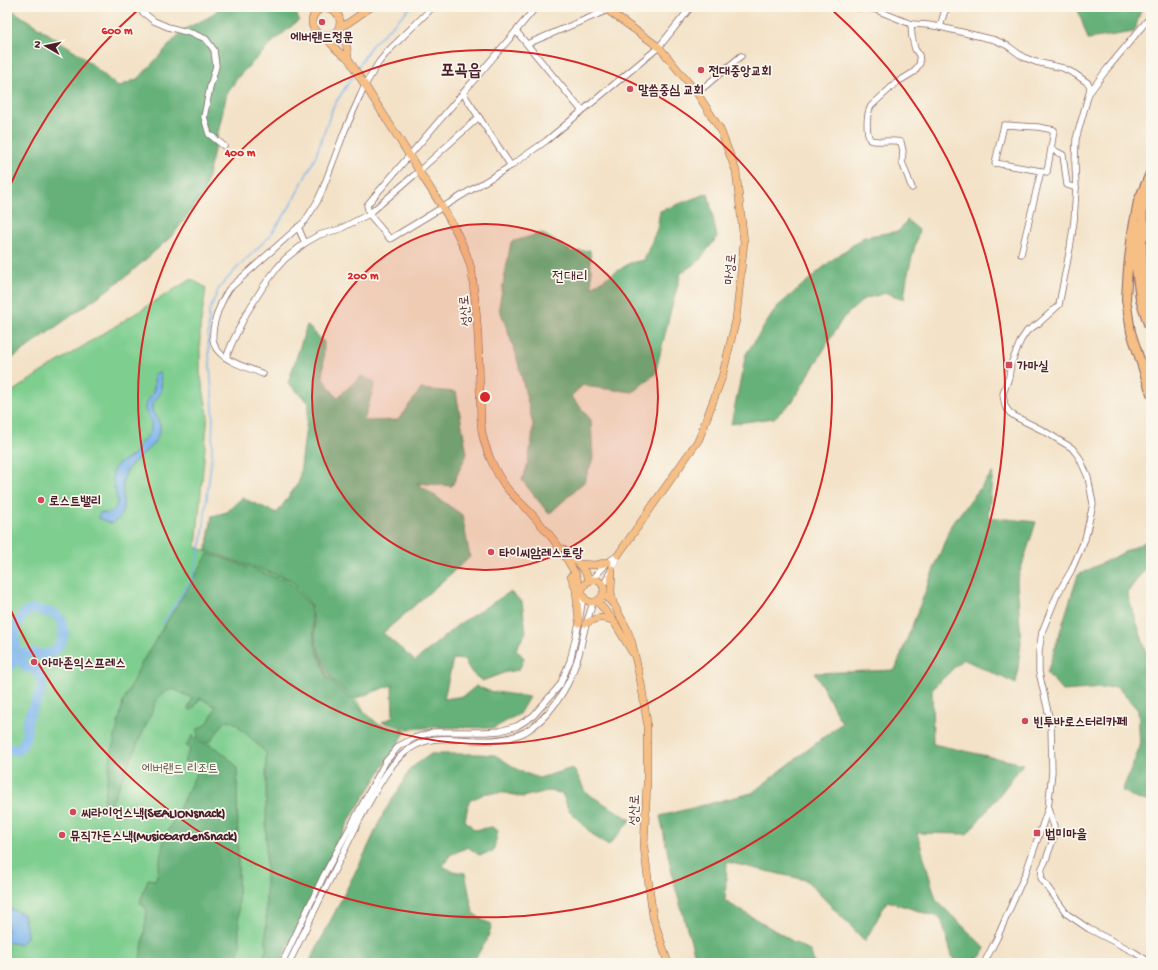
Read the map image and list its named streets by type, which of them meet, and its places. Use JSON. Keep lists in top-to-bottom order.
{
  "streets": {
    "main road": ["마성로", "성산로"]
  },
  "districts": ["포곡읍", "전대리"],
  "parks": ["에버랜드 리조트"],
  "places": {
    "other": [
      "에버랜드정문",
      "전대중앙교회",
      "말씀중심 교회",
      "로스트밸리",
      "타이씨암레스토랑",
      "아마존익스프레스",
      "빈투바로스터리카페",
      "씨라이언스낵(SEALIONsnack)",
      "뮤직가든스낵(MusicGardenSnack)"
    ],
    "transit": ["가마실", "법미마을"]
  },
  "north": "left",
  "rings": ["600 m", "400 m", "200 m"]
}
